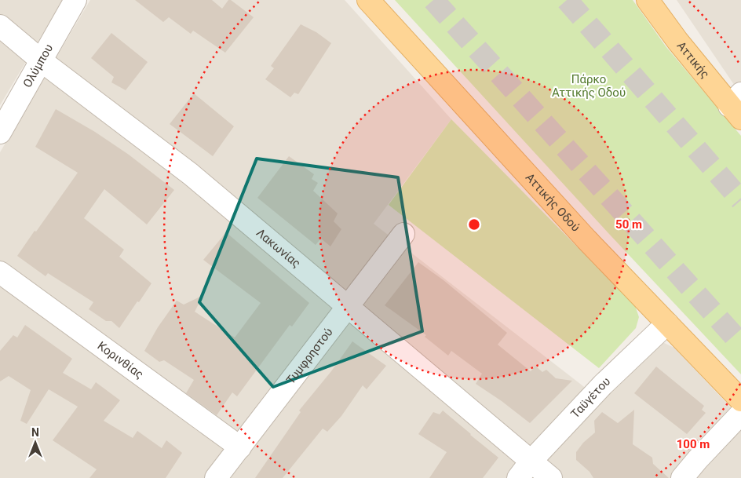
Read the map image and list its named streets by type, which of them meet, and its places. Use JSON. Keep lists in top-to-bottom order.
{
  "streets": {
    "main road": ["Αττικής", "Αττικής Οδού"],
    "street": [
      "Ολύμπου",
      "Λακωνίας",
      "Τυμφρηστού",
      "Κορινθίας",
      "Ταϋγέτου"
    ]
  },
  "crossings": [
    ["Ολύμπου", "Λακωνίας"],
    ["Αττικής Οδού", "Ταϋγέτου"],
    ["Λακωνίας", "Τυμφρηστού"],
    ["Λακωνίας", "Ταϋγέτου"],
    ["Τυμφρηστού", "Κορινθίας"]
  ],
  "parks": ["Πάρκο Αττικής Οδού"],
  "north": "top",
  "rings": ["50 m", "100 m"]
}
